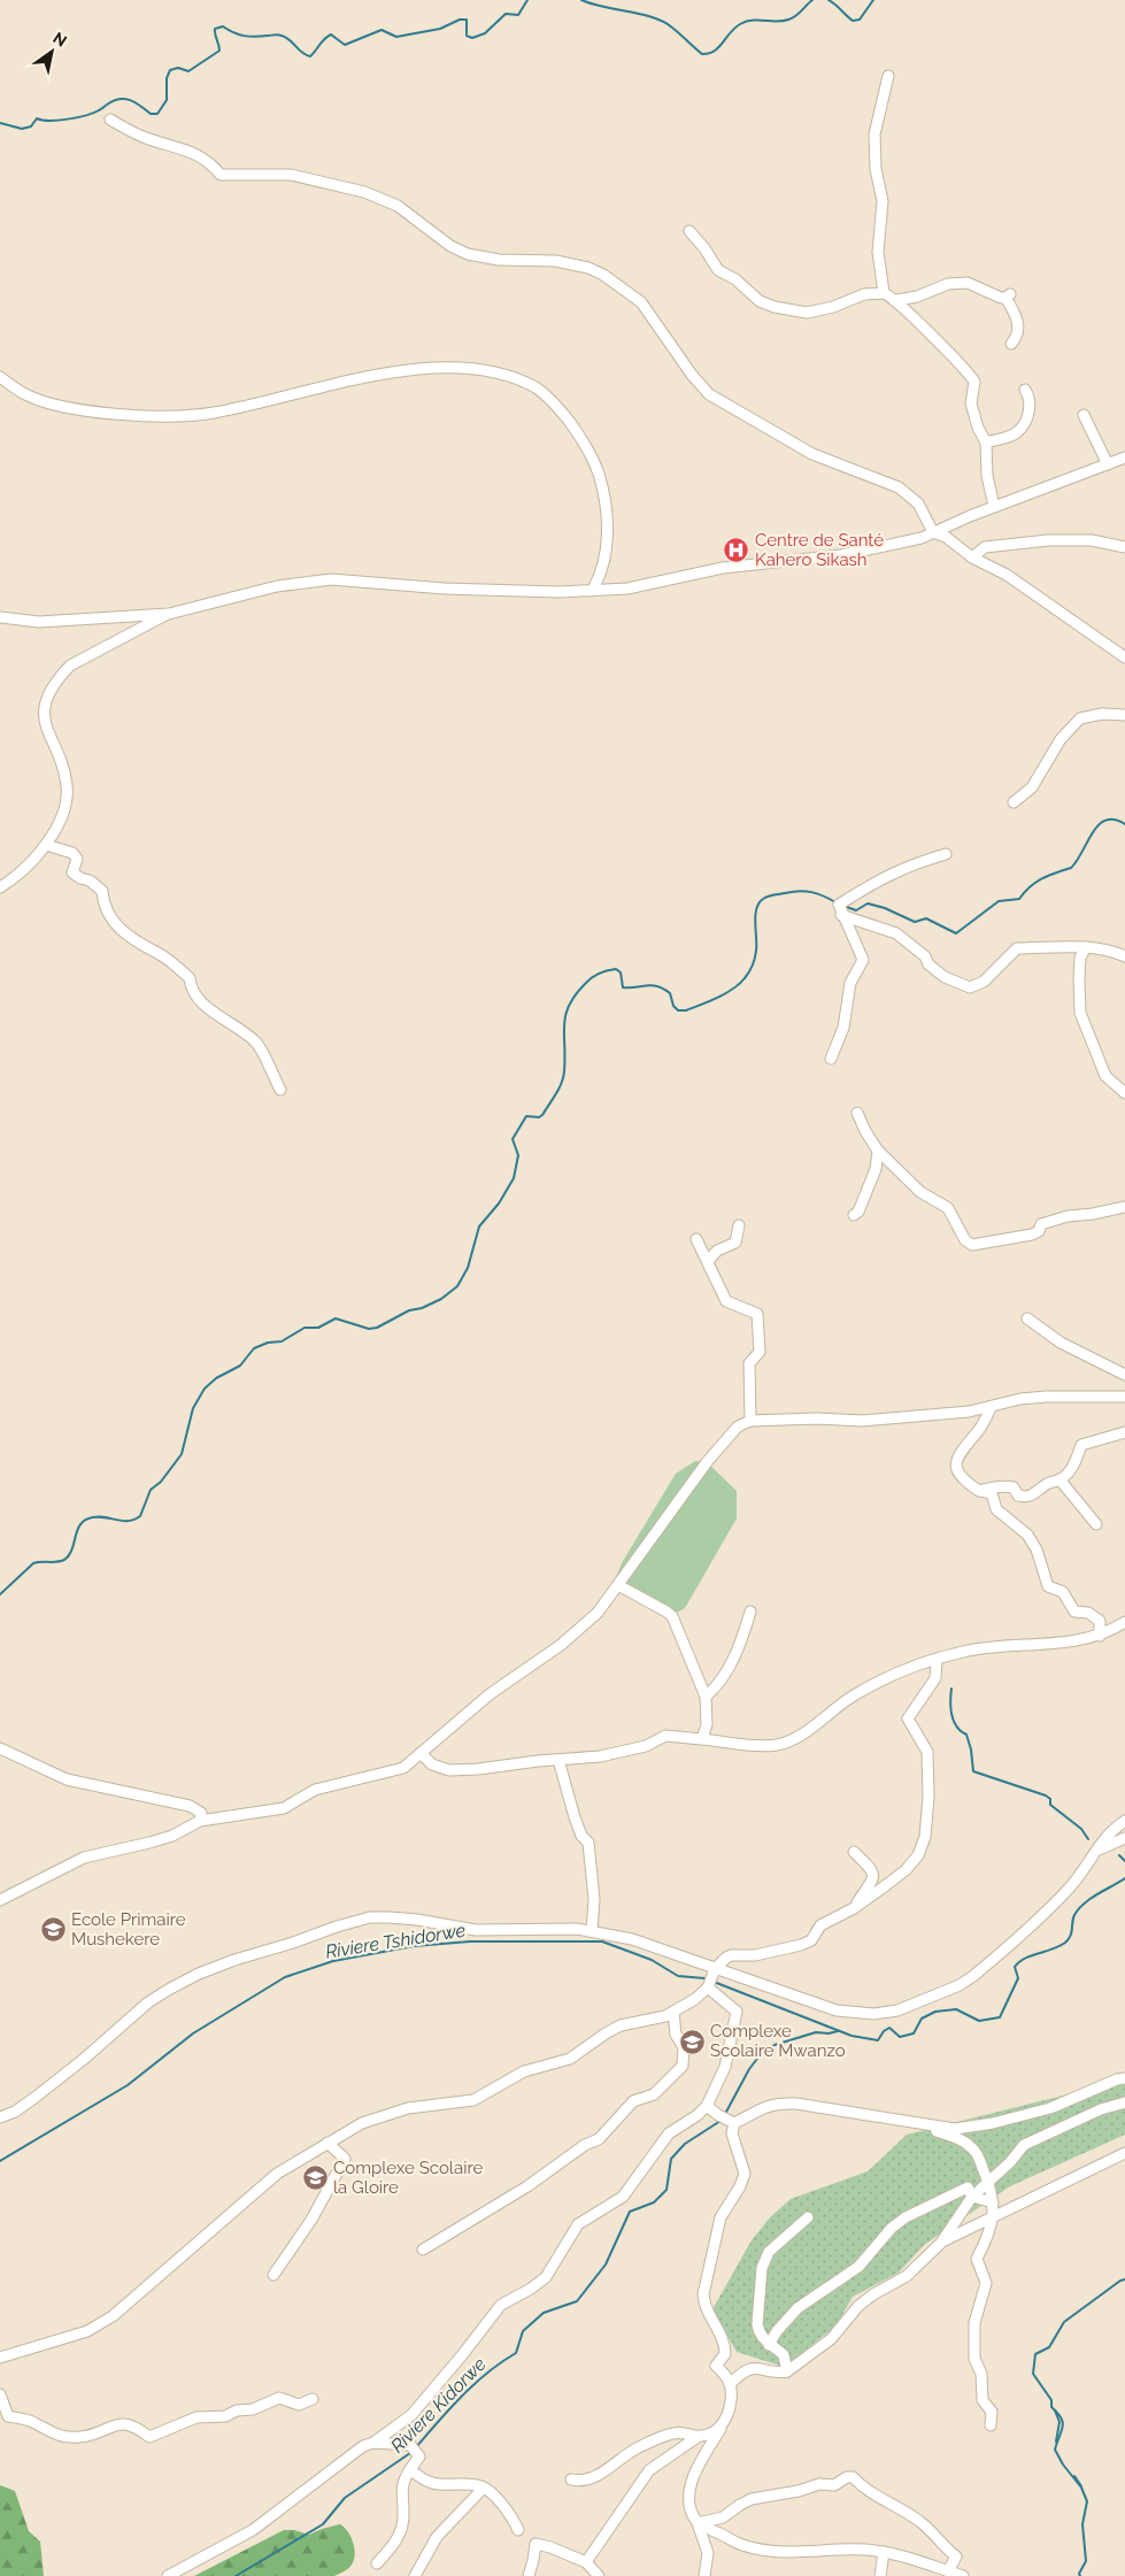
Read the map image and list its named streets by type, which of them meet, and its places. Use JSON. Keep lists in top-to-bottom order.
{
  "water": ["Riviere Tshidorwe", "Riviere Kidorwe"],
  "places": {
    "hospital": ["Centre de Santé Kahero Sikash"],
    "school or university": ["Ecole Primaire Mushekere", "Complexe Scolaire Mwanzo", "Complexe Scolaire la Gloire"]
  },
  "north": "top right"
}
